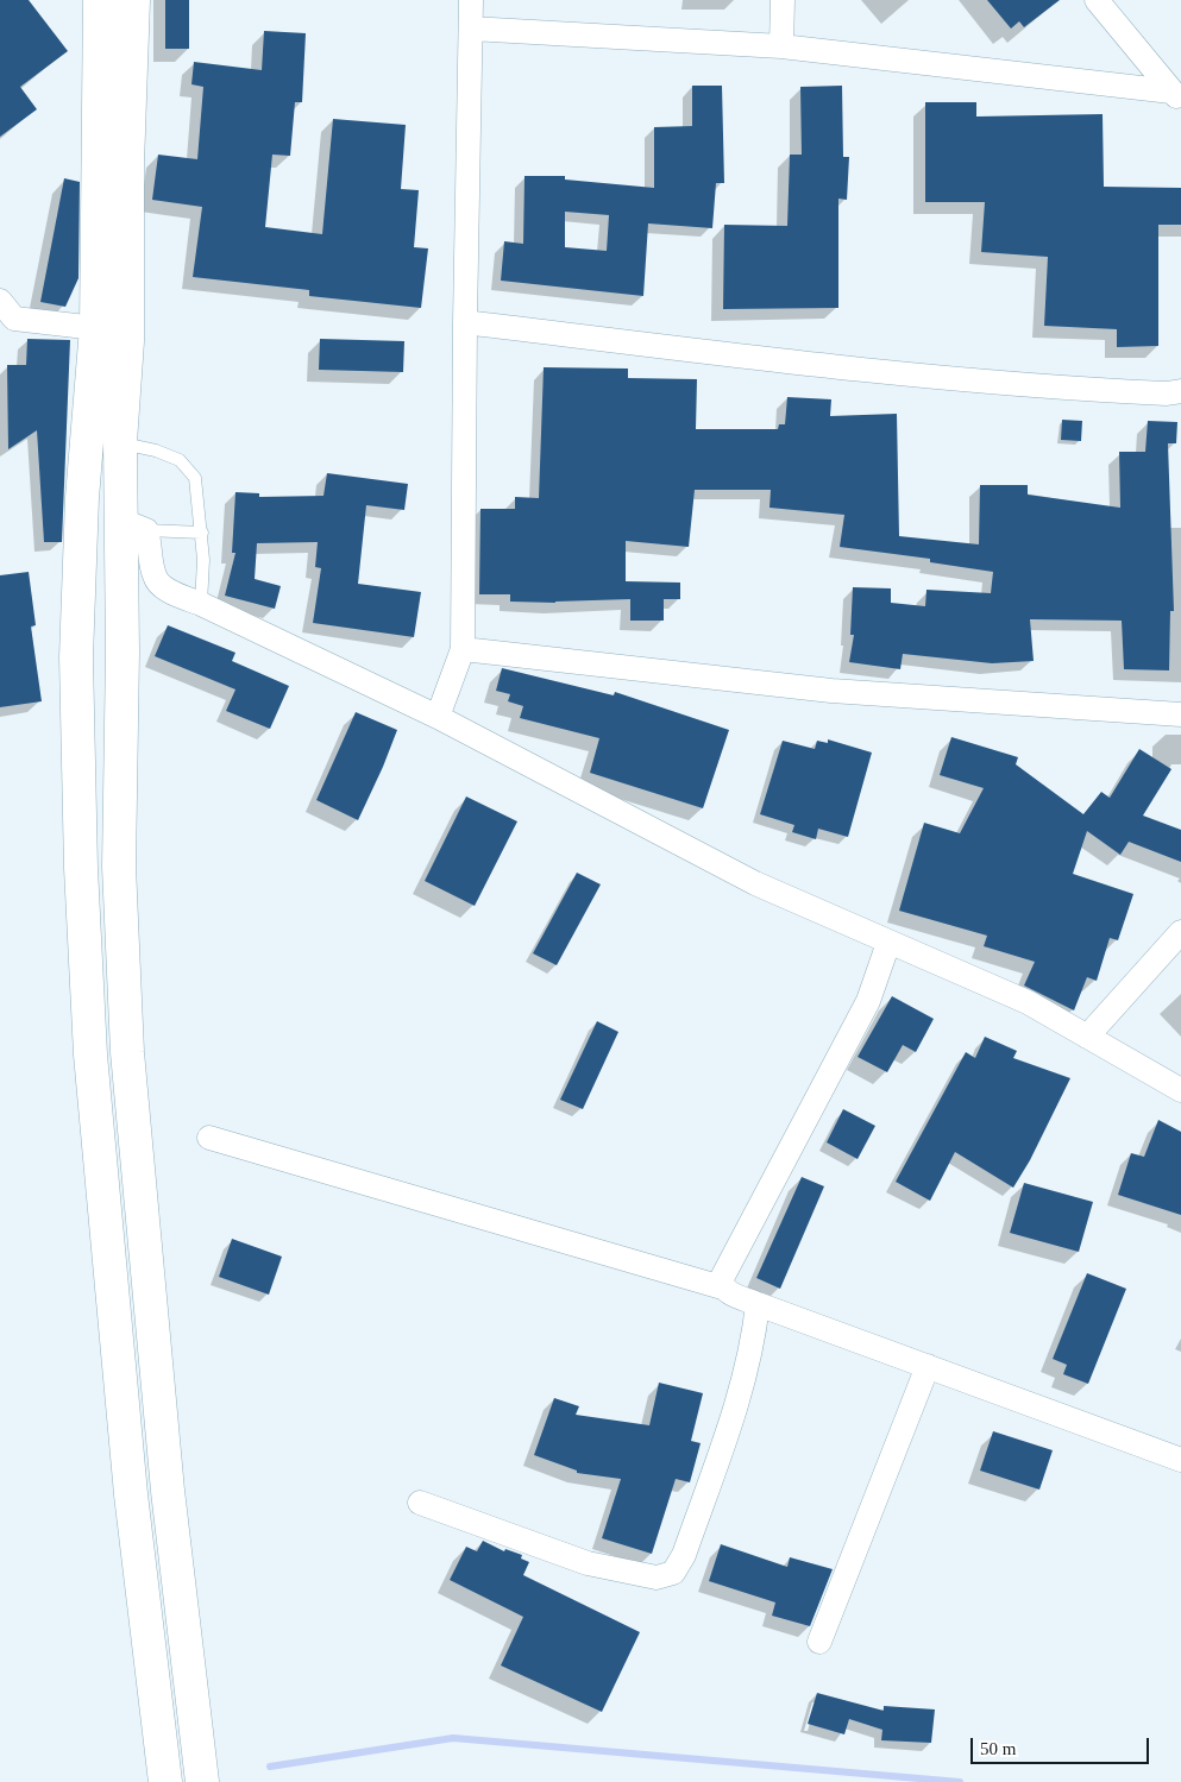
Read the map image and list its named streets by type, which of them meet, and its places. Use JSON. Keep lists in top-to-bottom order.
{
  "scale_bar": "50 m"
}
